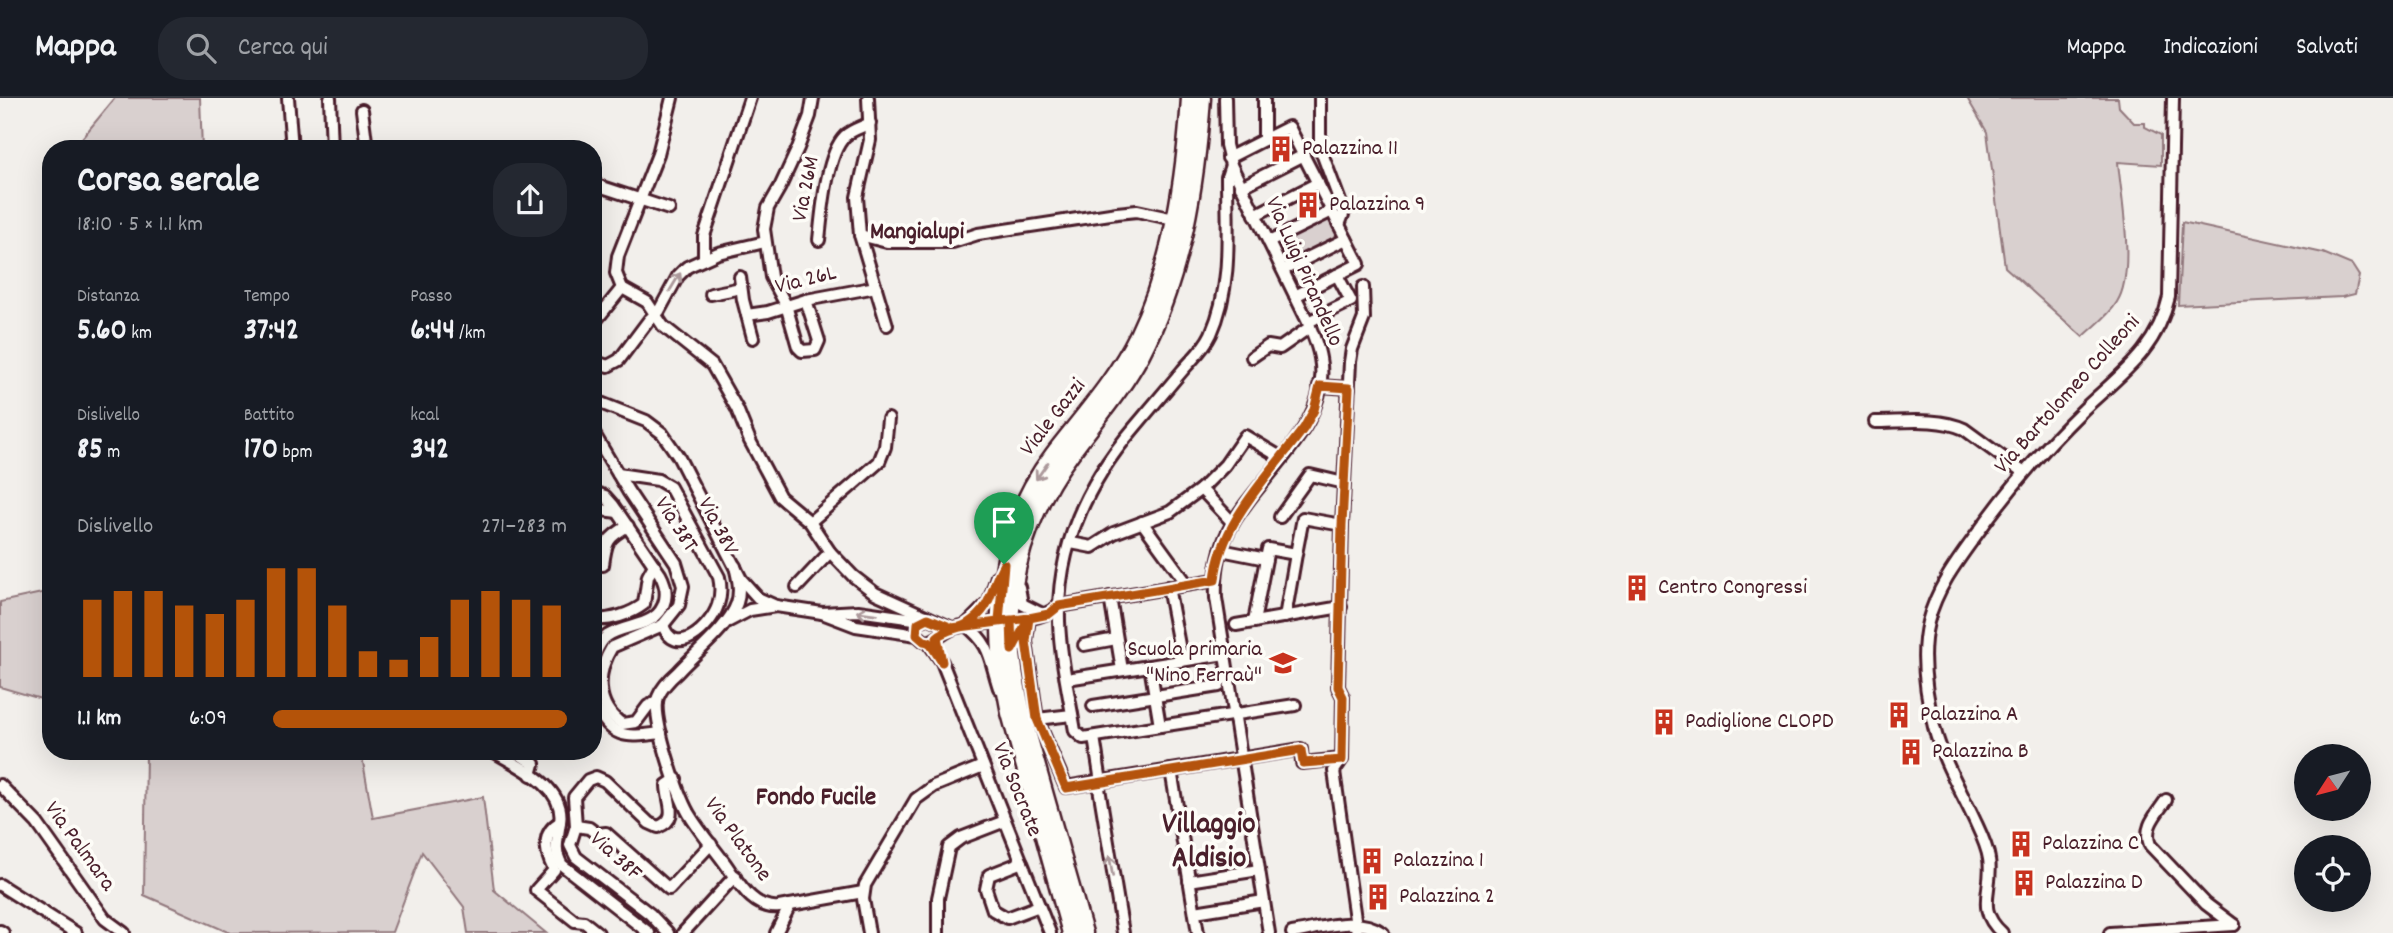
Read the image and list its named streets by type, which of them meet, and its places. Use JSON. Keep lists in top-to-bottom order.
{
  "streets": {
    "main road": ["Viale Gazzi"],
    "street": [
      "Via 26M",
      "Via Luigi Pirandello",
      "Via 26L",
      "Via Bartolomeo Colleoni",
      "Via 38T",
      "Via 38V",
      "Via Socrate",
      "Via Platone",
      "Via Palmara",
      "Via 38F"
    ]
  },
  "crossings": [
    ["Via 38T", "Via 38V"],
    ["Via Platone", "Via 38F"]
  ],
  "districts": ["Mangialupi", "Fondo Fucile", "Villaggio Aldisio"],
  "places": {
    "building": [
      "Palazzina 11",
      "Palazzina 9",
      "Centro Congressi",
      "Palazzina A",
      "Padiglione CLOPD",
      "Palazzina B",
      "Palazzina C",
      "Palazzina 1",
      "Palazzina D",
      "Palazzina 2"
    ],
    "school or university": ["Scuola primaria \"Nino Ferraù\""]
  },
  "north": "bottom left",
  "page": {
    "header": "Mappa",
    "search": "Cerca qui",
    "nav": ["Mappa", "Indicazioni", "Salvati"],
    "heading": ["Corsa serale", "18:10 · 5 × 1.1 km"],
    "stats": [
      ["Distanza", "5.60 km"],
      ["Tempo", "37:42"],
      ["Passo", "6:44 /km"],
      ["Dislivello", "85 m"],
      ["Battito", "170 bpm"],
      ["kcal", "342"]
    ],
    "chart": ["Dislivello", "271–283 m"],
    "list": [
      {
        "name": "1.1 km",
        "note": "6:09"
      }
    ]
  }
}
